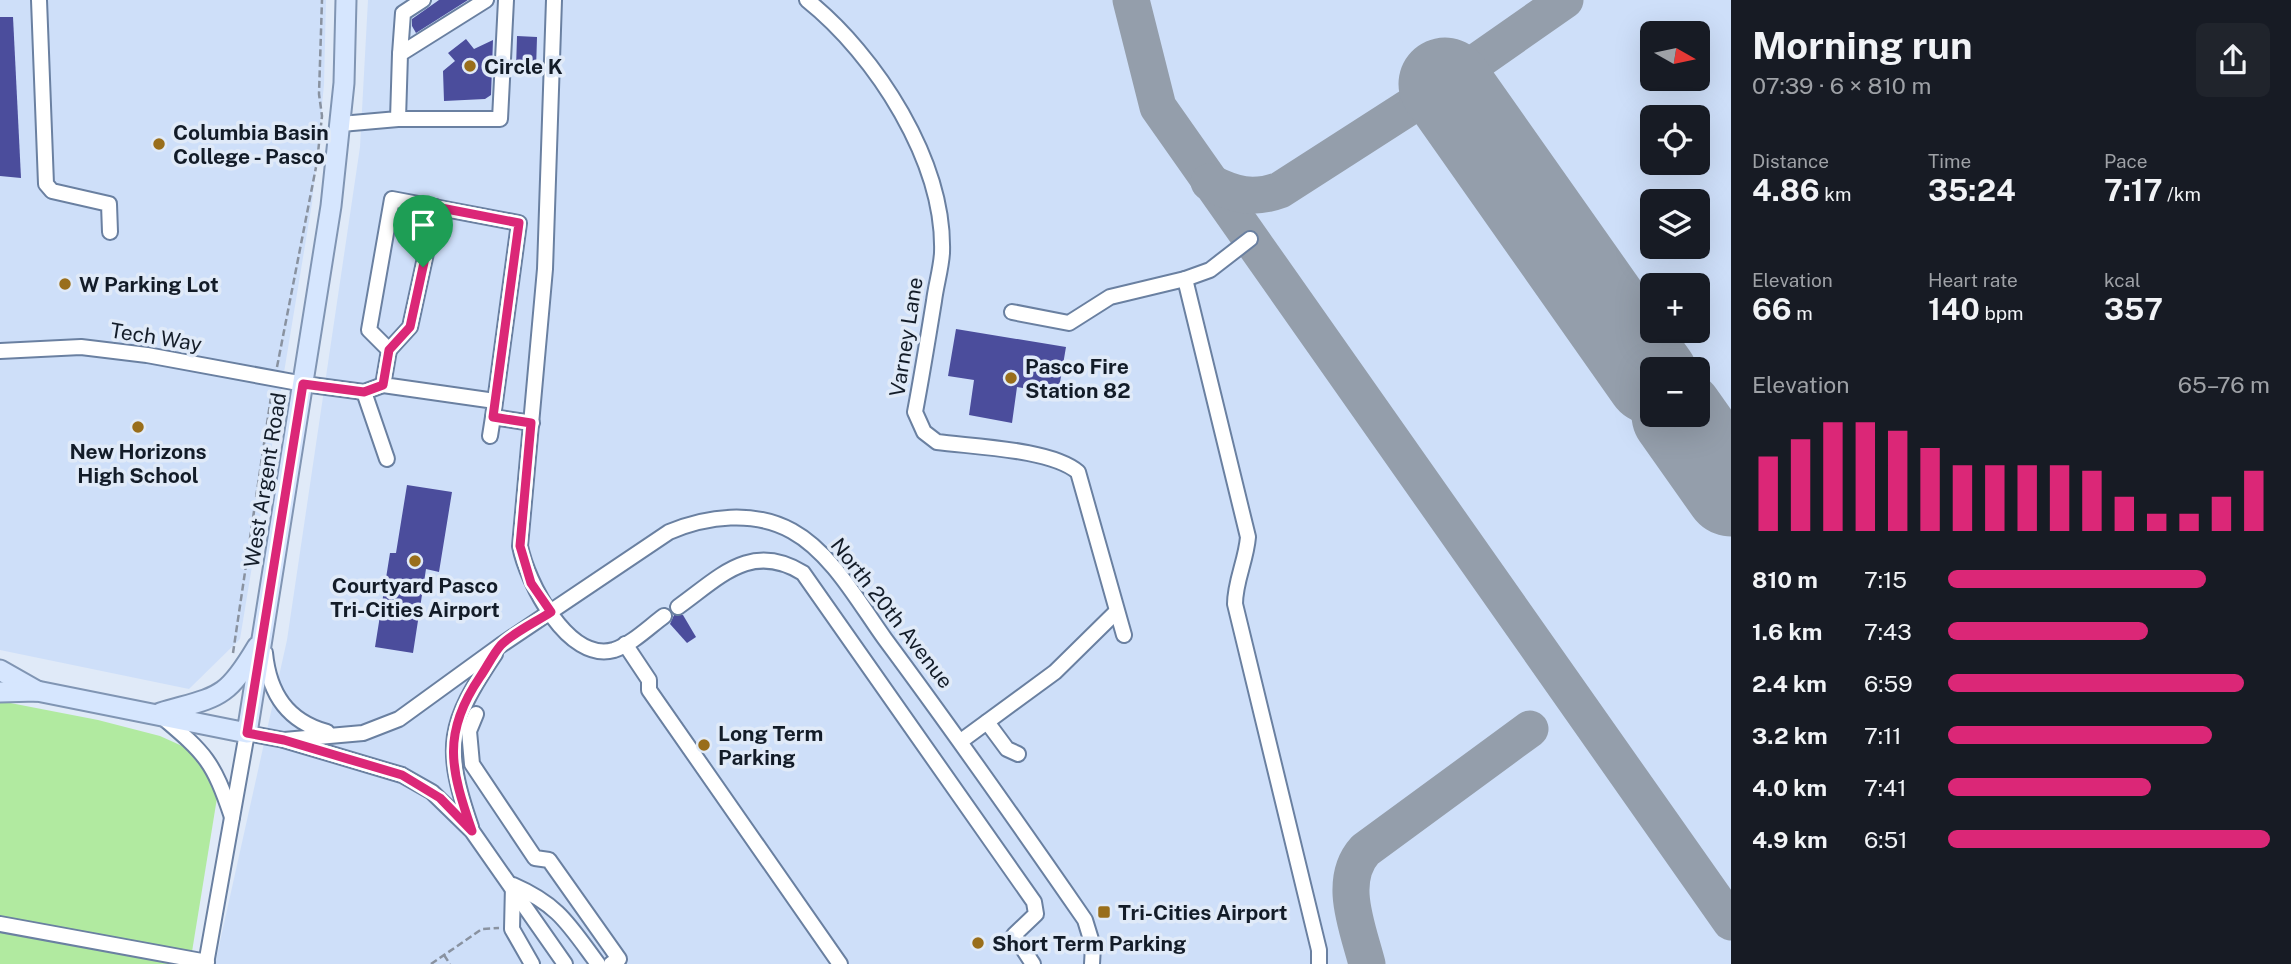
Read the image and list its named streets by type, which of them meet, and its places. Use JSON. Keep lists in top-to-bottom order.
{
  "streets": {
    "main road": ["West Argent Road"],
    "street": ["Tech Way", "Varney Lane", "North 20th Avenue"]
  },
  "crossings": [
    ["Tech Way", "West Argent Road"],
    ["West Argent Road", "North 20th Avenue"]
  ],
  "places": {
    "other": [
      "Circle K",
      "Columbia Basin College - Pasco",
      "W Parking Lot",
      "Pasco Fire Station 82",
      "New Horizons High School",
      "Courtyard Pasco Tri-Cities Airport",
      "Long Term Parking",
      "Short Term Parking"
    ],
    "transit": ["Tri-Cities Airport"]
  },
  "north": "right",
  "page": {
    "heading": ["Morning run", "07:39 · 6 × 810 m"],
    "map_buttons": ["+", "−"],
    "stats": [
      ["Distance", "4.86 km"],
      ["Time", "35:24"],
      ["Pace", "7:17 /km"],
      ["Elevation", "66 m"],
      ["Heart rate", "140 bpm"],
      ["kcal", "357"]
    ],
    "chart": ["Elevation", "65–76 m"],
    "list": [
      {
        "name": "810 m",
        "note": "7:15"
      },
      {
        "name": "1.6 km",
        "note": "7:43"
      },
      {
        "name": "2.4 km",
        "note": "6:59"
      },
      {
        "name": "3.2 km",
        "note": "7:11"
      },
      {
        "name": "4.0 km",
        "note": "7:41"
      },
      {
        "name": "4.9 km",
        "note": "6:51"
      }
    ]
  }
}
